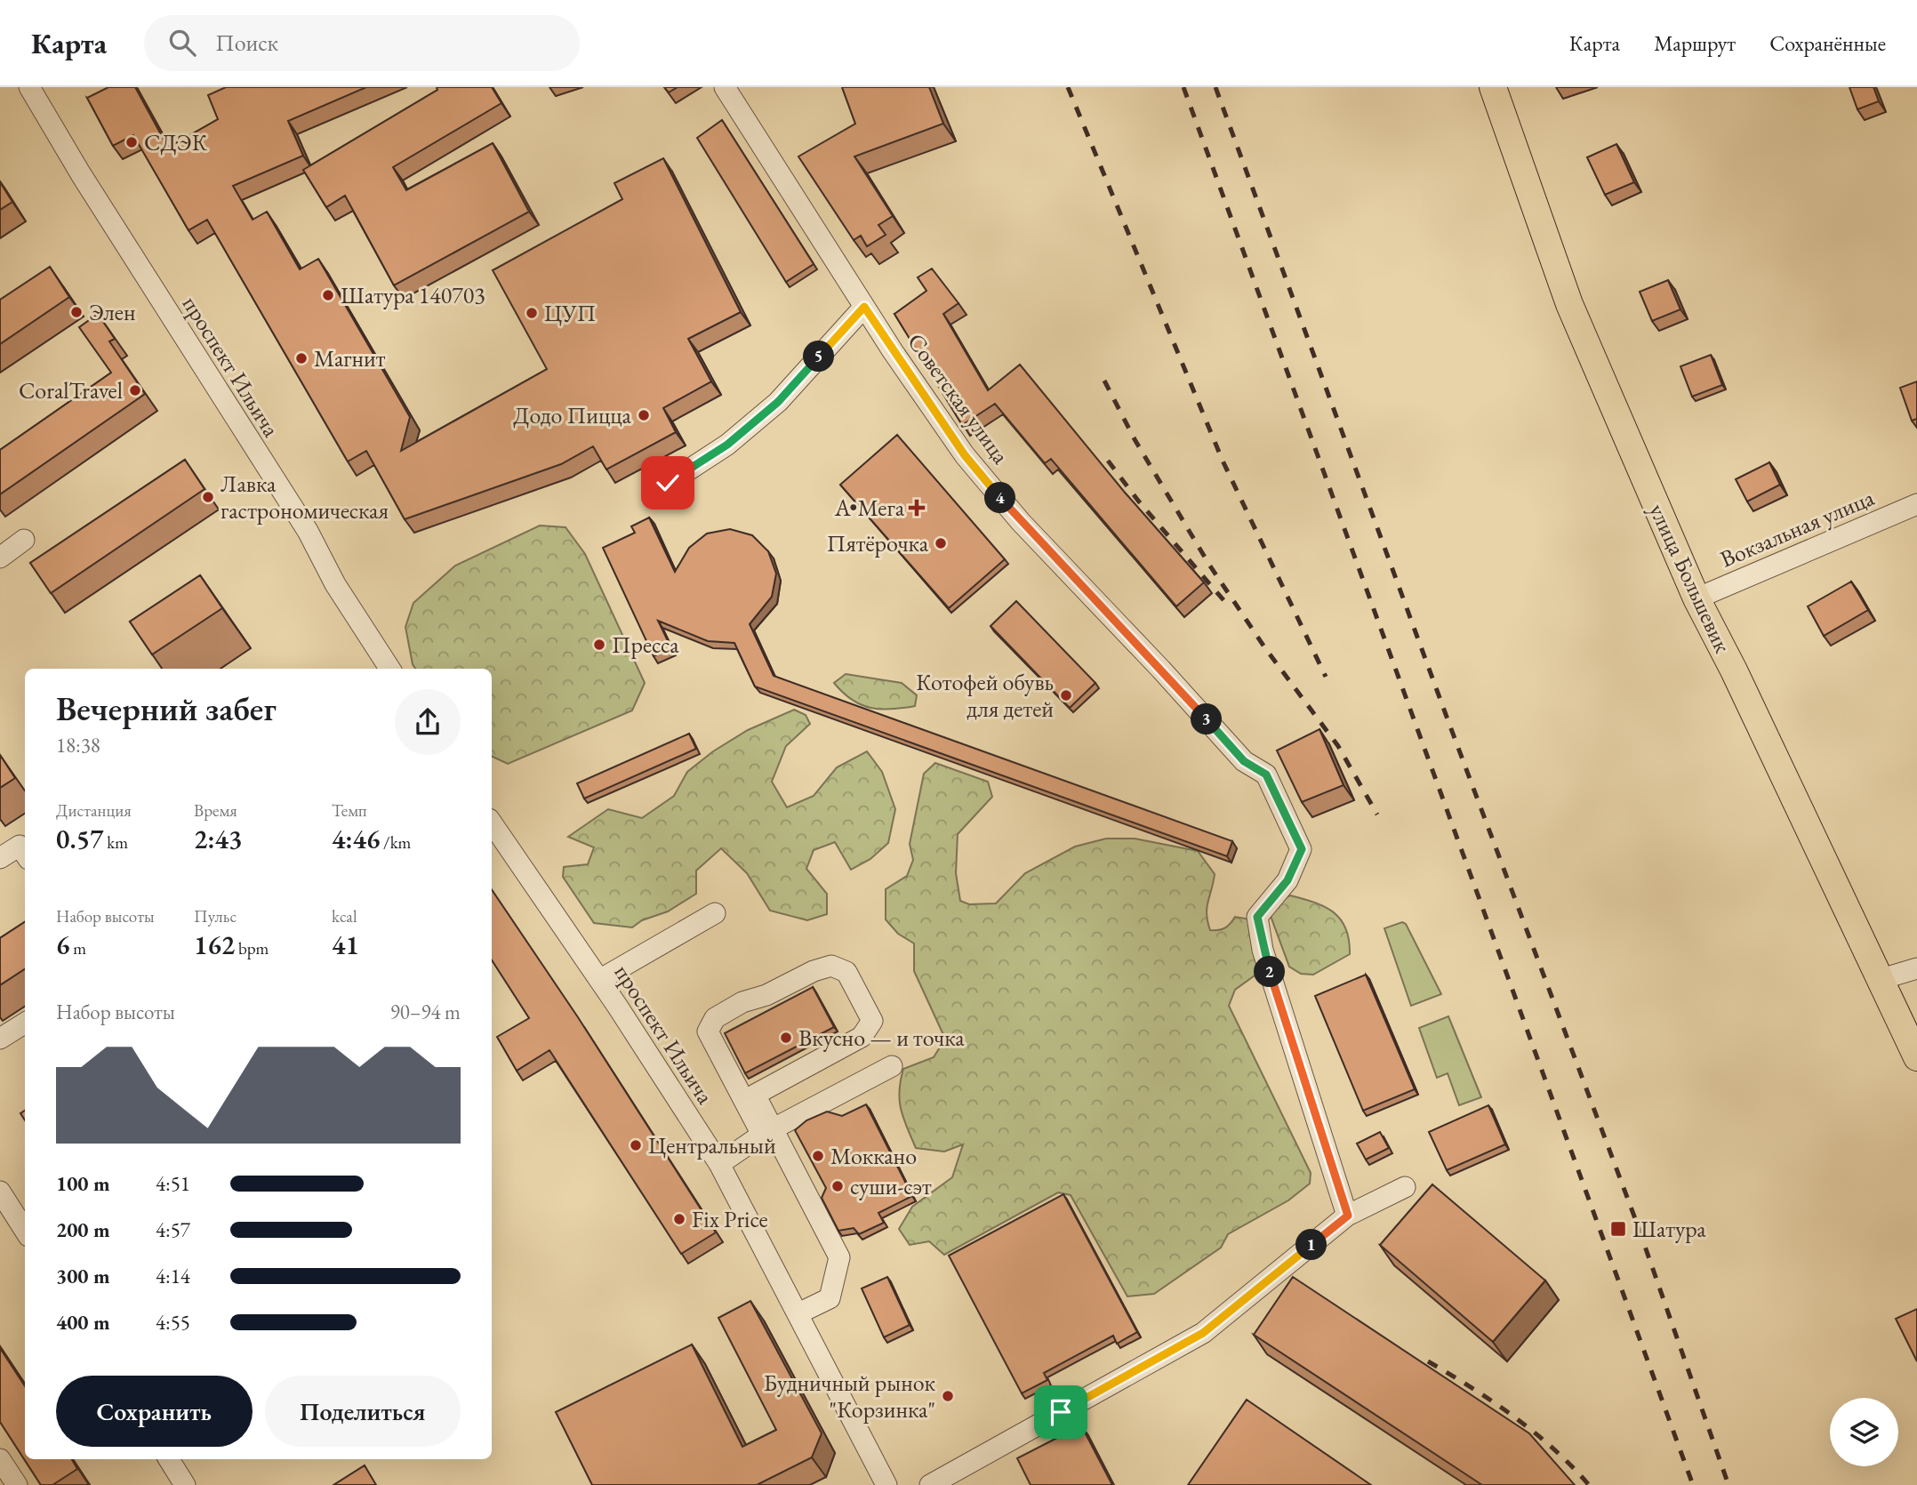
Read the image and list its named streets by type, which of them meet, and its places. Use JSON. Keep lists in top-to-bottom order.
{
  "streets": {
    "main road": ["улица Большевик"],
    "street": ["проспект Ильича", "Советская улица", "Вокзальная улица"]
  },
  "crossings": [
    ["Вокзальная улица", "улица Большевик"]
  ],
  "places": {
    "other": [
      "СДЭК",
      "Шатура 140703",
      "Элен",
      "ЦУП",
      "Магнит",
      "CoralTravel",
      "Додо Пицца",
      "Лавка гастрономическая",
      "Пятёрочка",
      "Пресса",
      "Котофей обувь для детей",
      "Вкусно — и точка",
      "Центральный",
      "Моккано",
      "суши-сэт",
      "Fix Price",
      "Будничный рынок \"Корзинка\""
    ],
    "health": ["А•Мега"],
    "transit": ["Шатура"]
  },
  "page": {
    "header": "Карта",
    "search": "Поиск",
    "nav": ["Карта", "Маршрут", "Сохранённые"],
    "pins": [
      "5",
      "4",
      "3",
      "2",
      "1"
    ],
    "heading": ["Вечерний забег", "18:38"],
    "stats": [
      ["Дистанция", "0.57 km"],
      ["Время", "2:43"],
      ["Темп", "4:46 /km"],
      ["Набор высоты", "6 m"],
      ["Пульс", "162 bpm"],
      ["kcal", "41"]
    ],
    "chart": ["Набор высоты", "90–94 m"],
    "list": [
      {
        "name": "100 m",
        "note": "4:51"
      },
      {
        "name": "200 m",
        "note": "4:57"
      },
      {
        "name": "300 m",
        "note": "4:14"
      },
      {
        "name": "400 m",
        "note": "4:55"
      }
    ],
    "buttons": ["Сохранить", "Поделиться"]
  }
}
